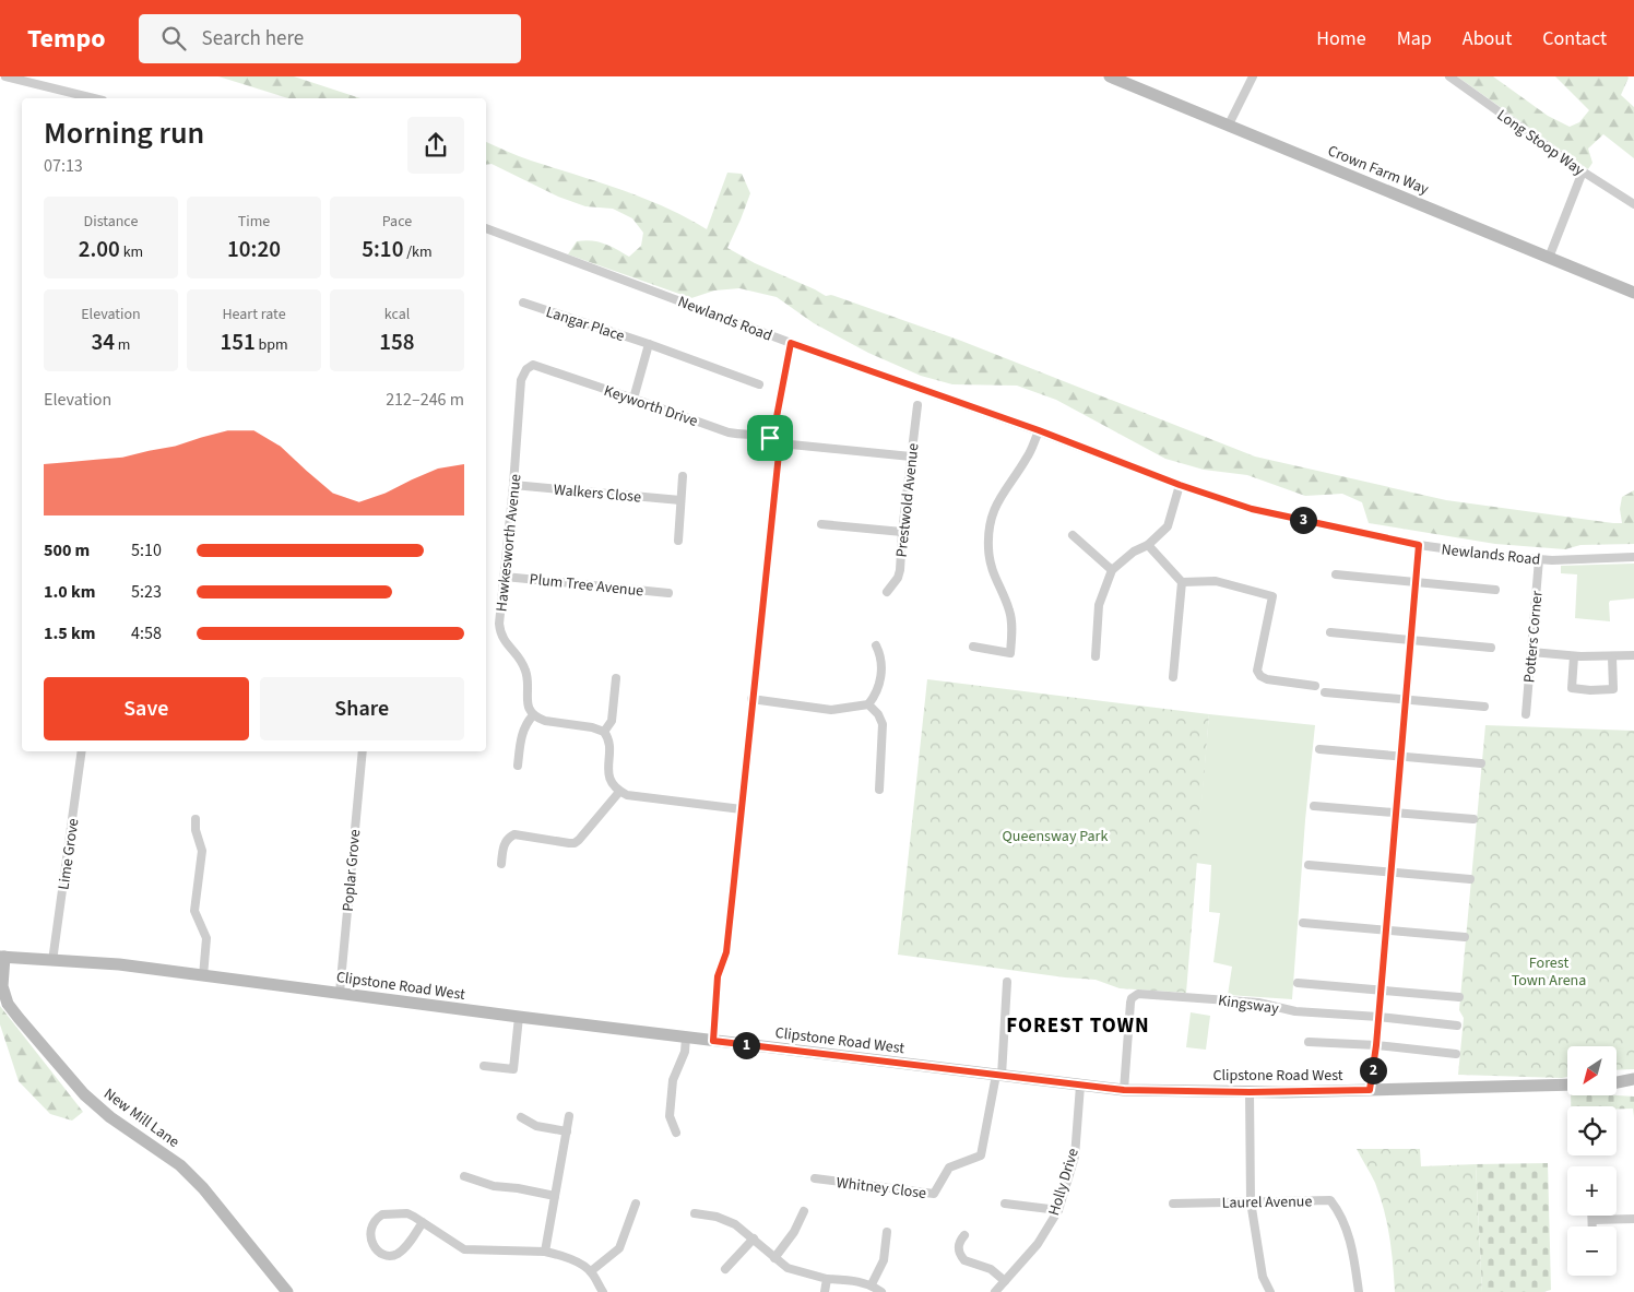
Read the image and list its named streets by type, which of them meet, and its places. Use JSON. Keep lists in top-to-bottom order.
{
  "streets": {
    "main road": ["Crown Farm Way", "Clipstone Road West", "New Mill Lane"],
    "street": [
      "Long Stoop Way",
      "Newlands Road",
      "Langar Place",
      "Keyworth Drive",
      "Walkers Close",
      "Prestwold Avenue",
      "Hawkesworth Avenue",
      "Plum Tree Avenue",
      "Potters Corner",
      "Lime Grove",
      "Poplar Grove",
      "Kingsway",
      "Holly Drive",
      "Whitney Close",
      "Laurel Avenue"
    ]
  },
  "crossings": [
    ["Newlands Road", "Potters Corner"],
    ["Keyworth Drive", "Hawkesworth Avenue"],
    ["Walkers Close", "Hawkesworth Avenue"],
    ["Hawkesworth Avenue", "Plum Tree Avenue"],
    ["Lime Grove", "Clipstone Road West"],
    ["Poplar Grove", "Clipstone Road West"],
    ["Clipstone Road West", "Kingsway"],
    ["Clipstone Road West", "New Mill Lane"],
    ["Clipstone Road West", "Holly Drive"],
    ["Clipstone Road West", "Whitney Close"]
  ],
  "districts": ["FOREST TOWN"],
  "parks": ["Queensway Park", "Forest Town Arena"],
  "north": "bottom left",
  "page": {
    "header": "Tempo",
    "search": "Search here",
    "nav": [
      "Home",
      "Map",
      "About",
      "Contact"
    ],
    "heading": ["Morning run", "07:13"],
    "stats": [
      ["Distance", "2.00 km"],
      ["Time", "10:20"],
      ["Pace", "5:10 /km"],
      ["Elevation", "34 m"],
      ["Heart rate", "151 bpm"],
      ["kcal", "158"]
    ],
    "chart": ["Elevation", "212–246 m"],
    "pins": ["3", "1", "2"],
    "list": [
      {
        "name": "500 m",
        "note": "5:10"
      },
      {
        "name": "1.0 km",
        "note": "5:23"
      },
      {
        "name": "1.5 km",
        "note": "4:58"
      }
    ],
    "buttons": ["Save", "Share"],
    "map_buttons": ["+", "−"]
  }
}
